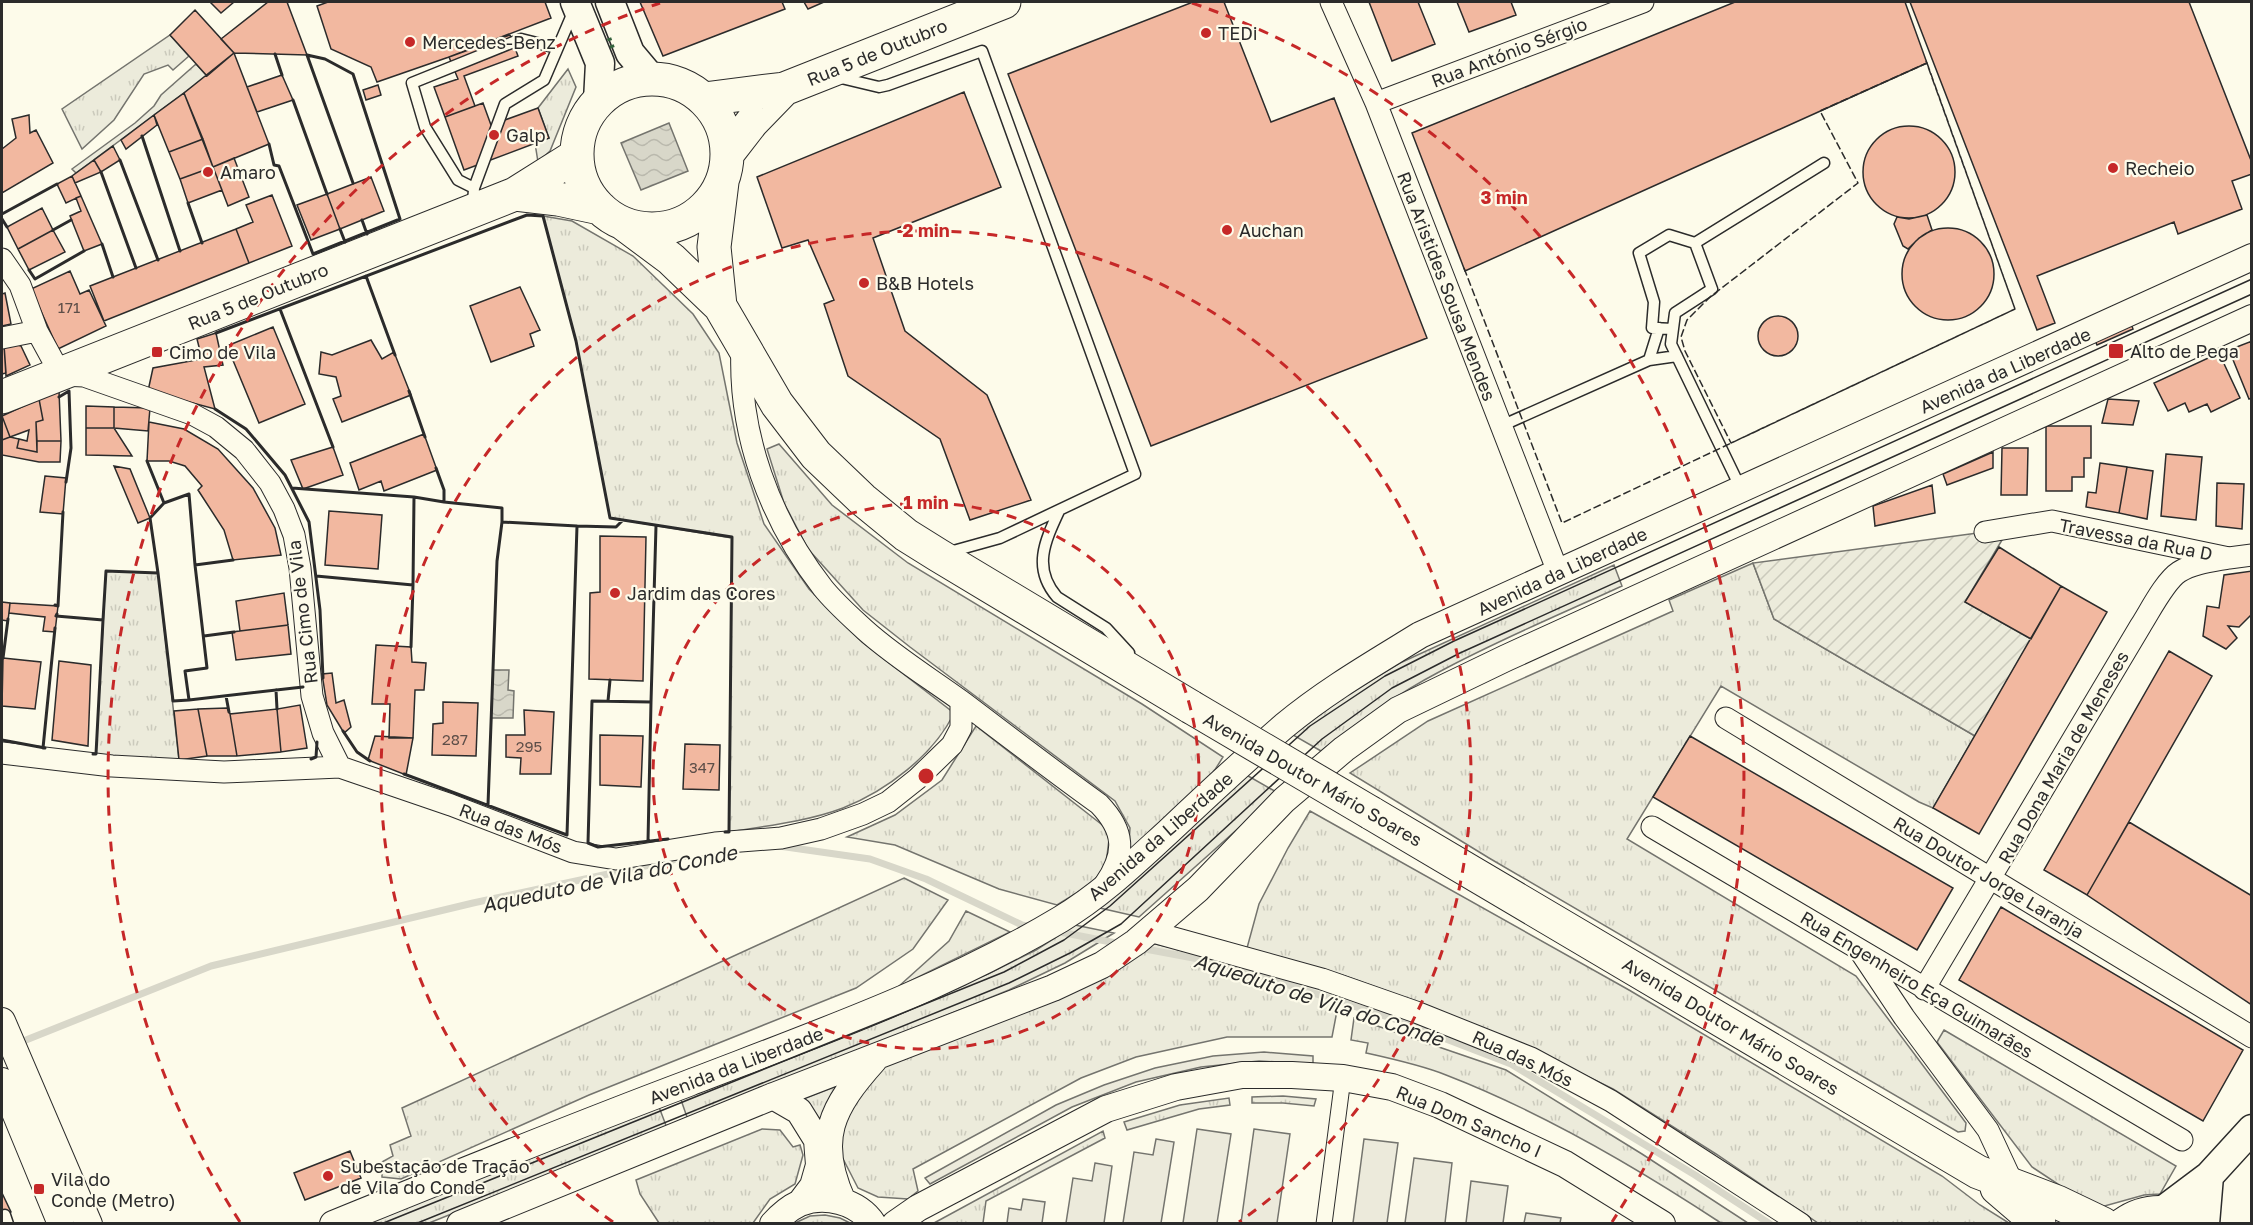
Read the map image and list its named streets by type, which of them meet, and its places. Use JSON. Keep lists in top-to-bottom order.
{
  "streets": {
    "main road": ["Rua 5 de Outubro", "Avenida Doutor Mário Soares"],
    "street": [
      "Rua António Sérgio",
      "Rua Aristides Sousa Mendes",
      "Avenida da Liberdade",
      "Travessa da Rua D",
      "Rua Cimo de Vila",
      "Rua Dona Maria de Meneses",
      "Rua das Mós",
      "Rua Doutor Jorge Laranja",
      "Rua Engenheiro Eça Guimarães",
      "Rua Dom Sancho I"
    ]
  },
  "crossings": [
    ["Rua 5 de Outubro", "Rua Cimo de Vila"],
    ["Rua 5 de Outubro", "Avenida Doutor Mário Soares"],
    ["Rua António Sérgio", "Rua Aristides Sousa Mendes"],
    ["Rua Aristides Sousa Mendes", "Avenida da Liberdade"],
    ["Travessa da Rua D", "Rua Dona Maria de Meneses"],
    ["Rua Cimo de Vila", "Rua das Mós"],
    ["Rua Dona Maria de Meneses", "Rua Doutor Jorge Laranja"],
    ["Rua Dona Maria de Meneses", "Rua Engenheiro Eça Guimarães"]
  ],
  "water": ["Aqueduto de Vila do Conde"],
  "places": {
    "other": [
      "TEDi",
      "Mercedes-Benz",
      "Galp",
      "Recheio",
      "Amaro",
      "Auchan",
      "B&B Hotels",
      "Jardim das Cores",
      "Subestação de Tração de Vila do Conde"
    ],
    "transit": ["Alto de Pega", "Cimo de Vila", "Vila do Conde (Metro)"]
  },
  "house_numbers": [
    "171",
    "287",
    "295",
    "347"
  ],
  "rings": ["3 min", "2 min", "1 min"]
}
